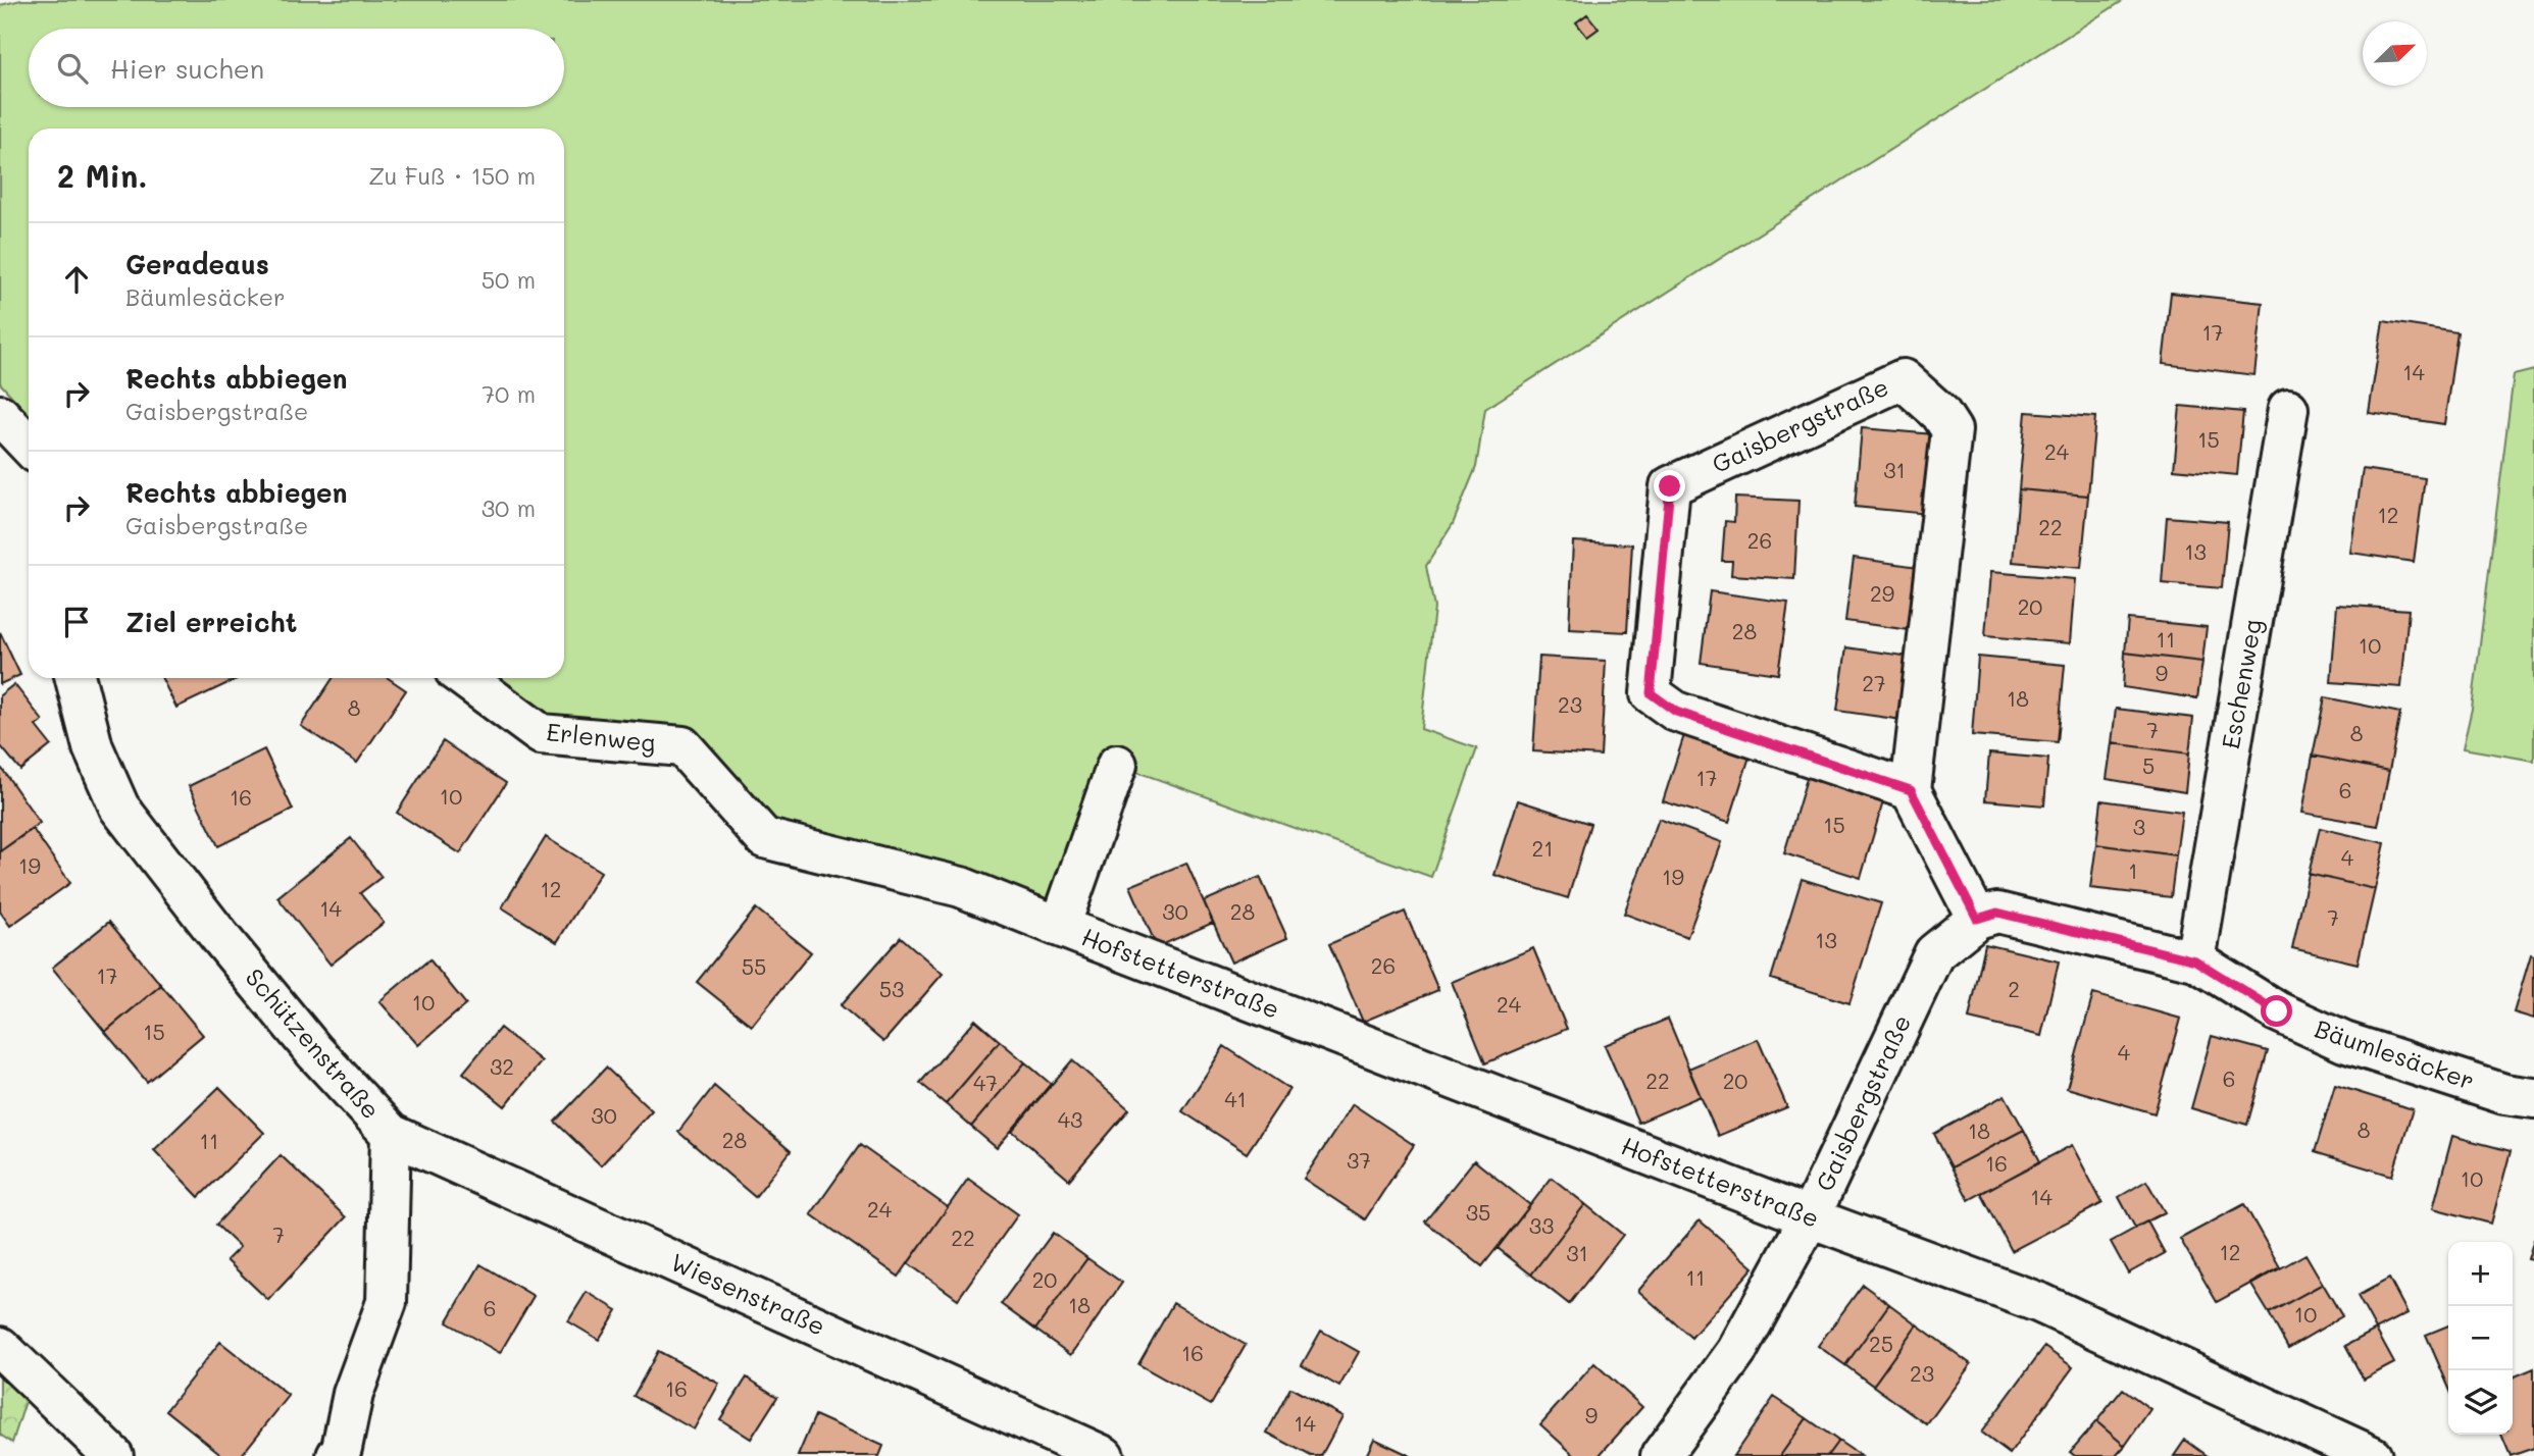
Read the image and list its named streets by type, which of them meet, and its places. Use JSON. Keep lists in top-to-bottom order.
{
  "streets": {
    "street": [
      "Gaisbergstraße",
      "Eschenweg",
      "Erlenweg",
      "Hofstetterstraße",
      "Schützenstraße",
      "Bäumlesäcker",
      "Wiesenstraße"
    ]
  },
  "crossings": [
    ["Gaisbergstraße", "Hofstetterstraße"],
    ["Gaisbergstraße", "Bäumlesäcker"],
    ["Eschenweg", "Bäumlesäcker"],
    ["Erlenweg", "Hofstetterstraße"],
    ["Schützenstraße", "Wiesenstraße"]
  ],
  "house_numbers": [
    "17",
    "14",
    "15",
    "24",
    "31",
    "12",
    "22",
    "26",
    "13",
    "29",
    "20",
    "28",
    "11",
    "10",
    "9",
    "27",
    "18",
    "23",
    "8",
    "7",
    "8",
    "5",
    "17",
    "6",
    "10",
    "16",
    "15",
    "3",
    "21",
    "4",
    "19",
    "1",
    "19",
    "12",
    "14",
    "30",
    "28",
    "7",
    "13",
    "26",
    "55",
    "17",
    "53",
    "2",
    "10",
    "24",
    "15",
    "4",
    "32",
    "6",
    "22",
    "20",
    "47",
    "41",
    "30",
    "43",
    "8",
    "18",
    "28",
    "11",
    "37",
    "16",
    "10",
    "14",
    "24",
    "35",
    "33",
    "7",
    "22",
    "12",
    "31",
    "11",
    "20",
    "18",
    "6",
    "10",
    "25",
    "16",
    "23",
    "16",
    "9",
    "14"
  ],
  "north": "top right",
  "page": {
    "search": "Hier suchen",
    "heading": ["2 Min.", "Zu Fuß · 150 m"],
    "list": [
      ["Geradeaus", "Bäumlesäcker", "50 m"],
      ["Rechts abbiegen", "Gaisbergstraße", "70 m"],
      ["Rechts abbiegen", "Gaisbergstraße", "30 m"],
      "Ziel erreicht"
    ],
    "map_buttons": ["+", "−"]
  }
}
